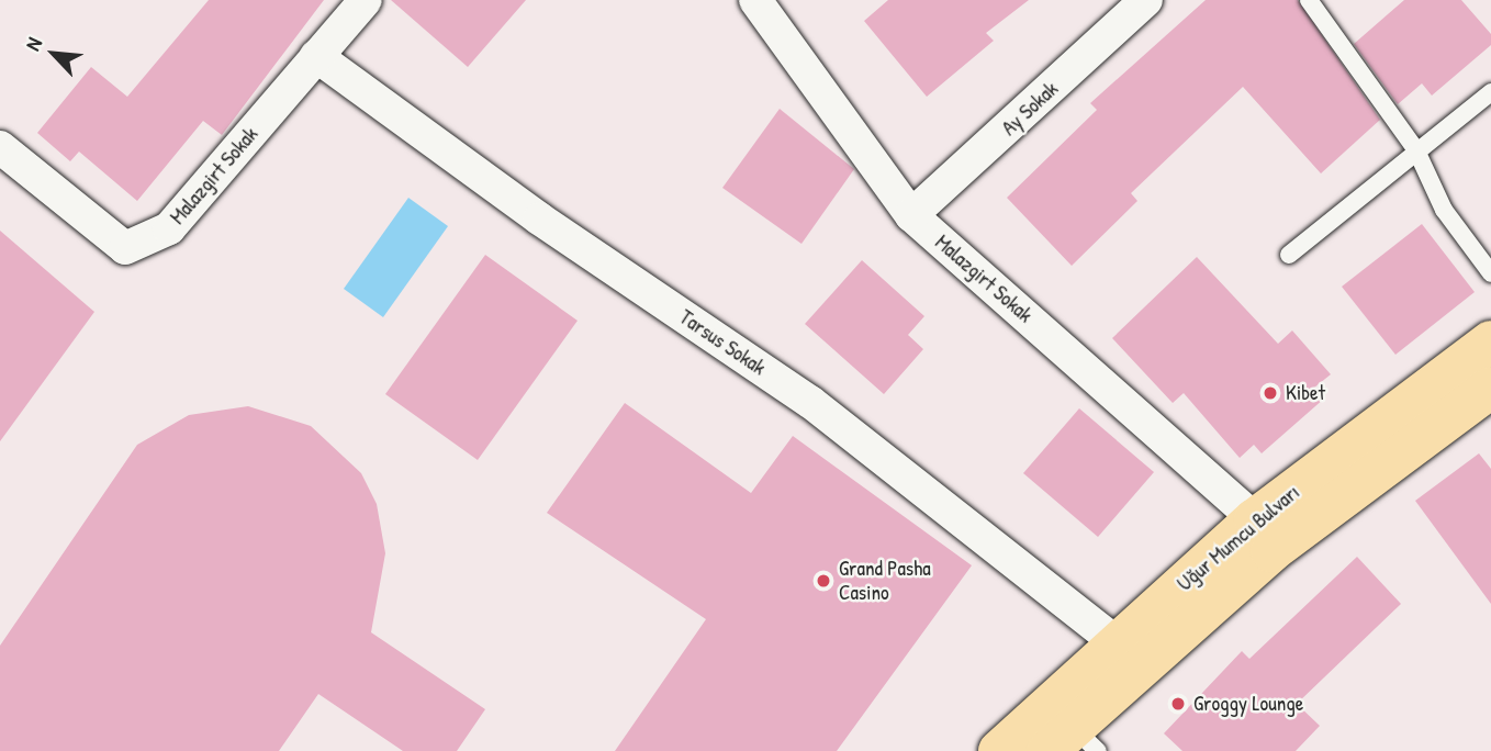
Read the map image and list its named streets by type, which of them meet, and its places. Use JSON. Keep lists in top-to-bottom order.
{
  "streets": {
    "main road": ["Uğur Mumcu Bulvarı"],
    "street": ["Ay Sokak", "Malazgirt Sokak", "Tarsus Sokak"]
  },
  "crossings": [
    ["Ay Sokak", "Malazgirt Sokak"],
    ["Malazgirt Sokak", "Tarsus Sokak"],
    ["Malazgirt Sokak", "Uğur Mumcu Bulvarı"],
    ["Tarsus Sokak", "Uğur Mumcu Bulvarı"]
  ],
  "places": ["Kibet", "Grand Pasha Casino", "Groggy Lounge"],
  "north": "top left"
}
